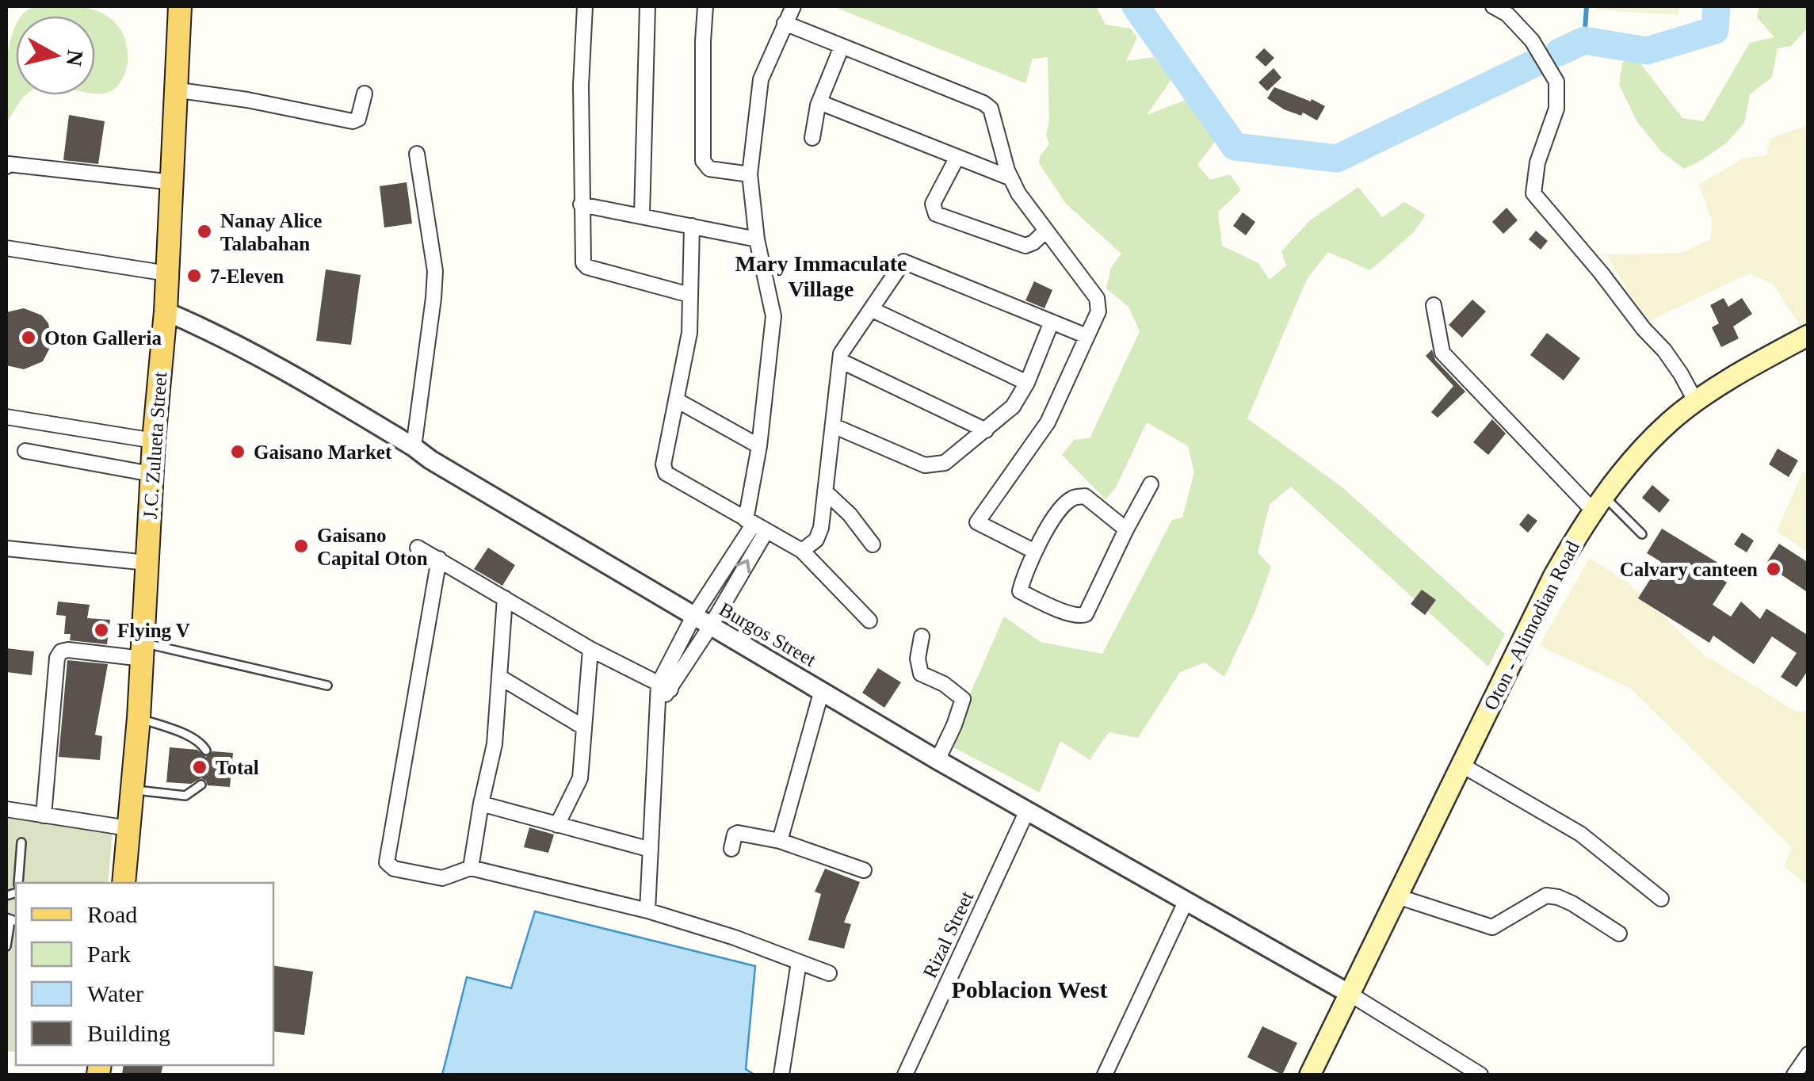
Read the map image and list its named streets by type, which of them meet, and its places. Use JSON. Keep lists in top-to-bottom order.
{
  "streets": {
    "main road": ["J.C. Zulueta Street", "Oton - Alimodian Road"],
    "street": ["Burgos Street", "Rizal Street"]
  },
  "crossings": [
    ["J.C. Zulueta Street", "Burgos Street"],
    ["Oton - Alimodian Road", "Burgos Street"],
    ["Burgos Street", "Rizal Street"]
  ],
  "districts": ["Mary Immaculate Village", "Poblacion West"],
  "places": [
    "Nanay Alice Talabahan",
    "7-Eleven",
    "Oton Galleria",
    "Gaisano Market",
    "Gaisano Capital Oton",
    "Calvary canteen",
    "Flying V",
    "Total"
  ],
  "legend": [
    "Road",
    "Park",
    "Water",
    "Building"
  ],
  "north": "right"
}
